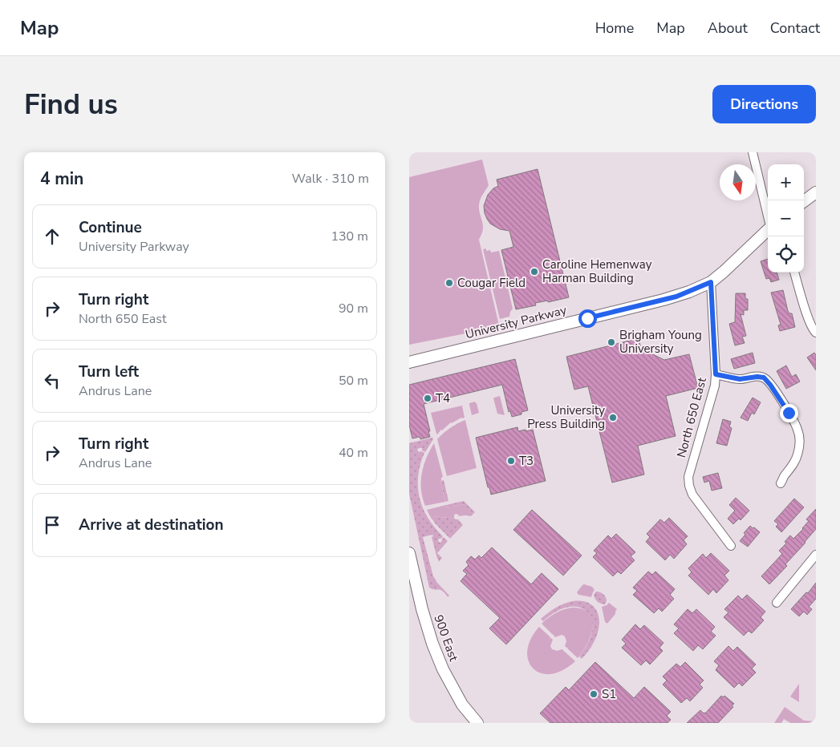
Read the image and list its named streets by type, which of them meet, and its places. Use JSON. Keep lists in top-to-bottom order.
{
  "streets": {
    "main road": ["University Parkway", "900 East"],
    "street": ["North 650 East"]
  },
  "crossings": [
    ["University Parkway", "North 650 East"]
  ],
  "places": [
    "Caroline Hemenway Harman Building",
    "Cougar Field",
    "Brigham Young University",
    "T4",
    "University Press Building",
    "T3",
    "S1"
  ],
  "north": "bottom",
  "page": {
    "header": "Map",
    "nav": [
      "Home",
      "Map",
      "About",
      "Contact"
    ],
    "buttons": "Directions",
    "title": "Find us",
    "heading": ["4 min", "Walk · 310 m"],
    "map_buttons": ["+", "−"],
    "list": [
      ["Continue", "University Parkway", "130 m"],
      ["Turn right", "North 650 East", "90 m"],
      ["Turn left", "Andrus Lane", "50 m"],
      ["Turn right", "Andrus Lane", "40 m"],
      "Arrive at destination"
    ]
  }
}
